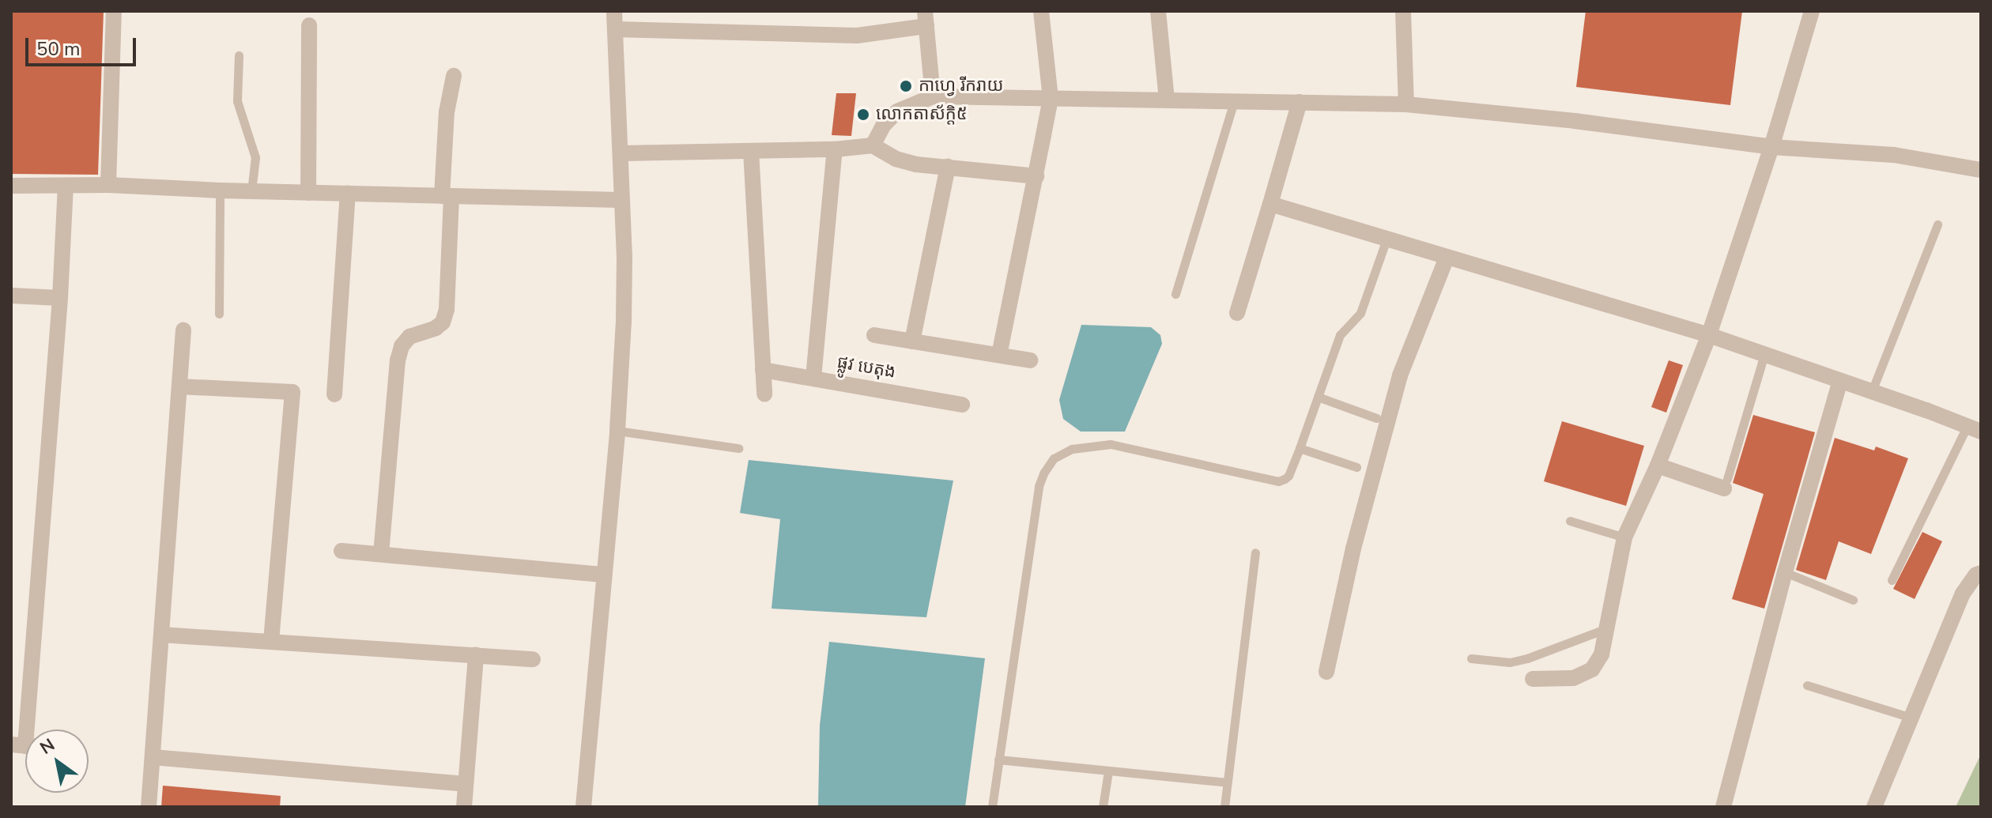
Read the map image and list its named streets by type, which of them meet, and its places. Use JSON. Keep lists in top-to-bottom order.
{
  "streets": {
    "street": ["ផ្លូវ បេតុង"]
  },
  "places": ["កាហ្វេ រីករាយ", "លោកតាស័ក្តិ៥"],
  "scale_bar": "50 m",
  "north": "top left"
}
